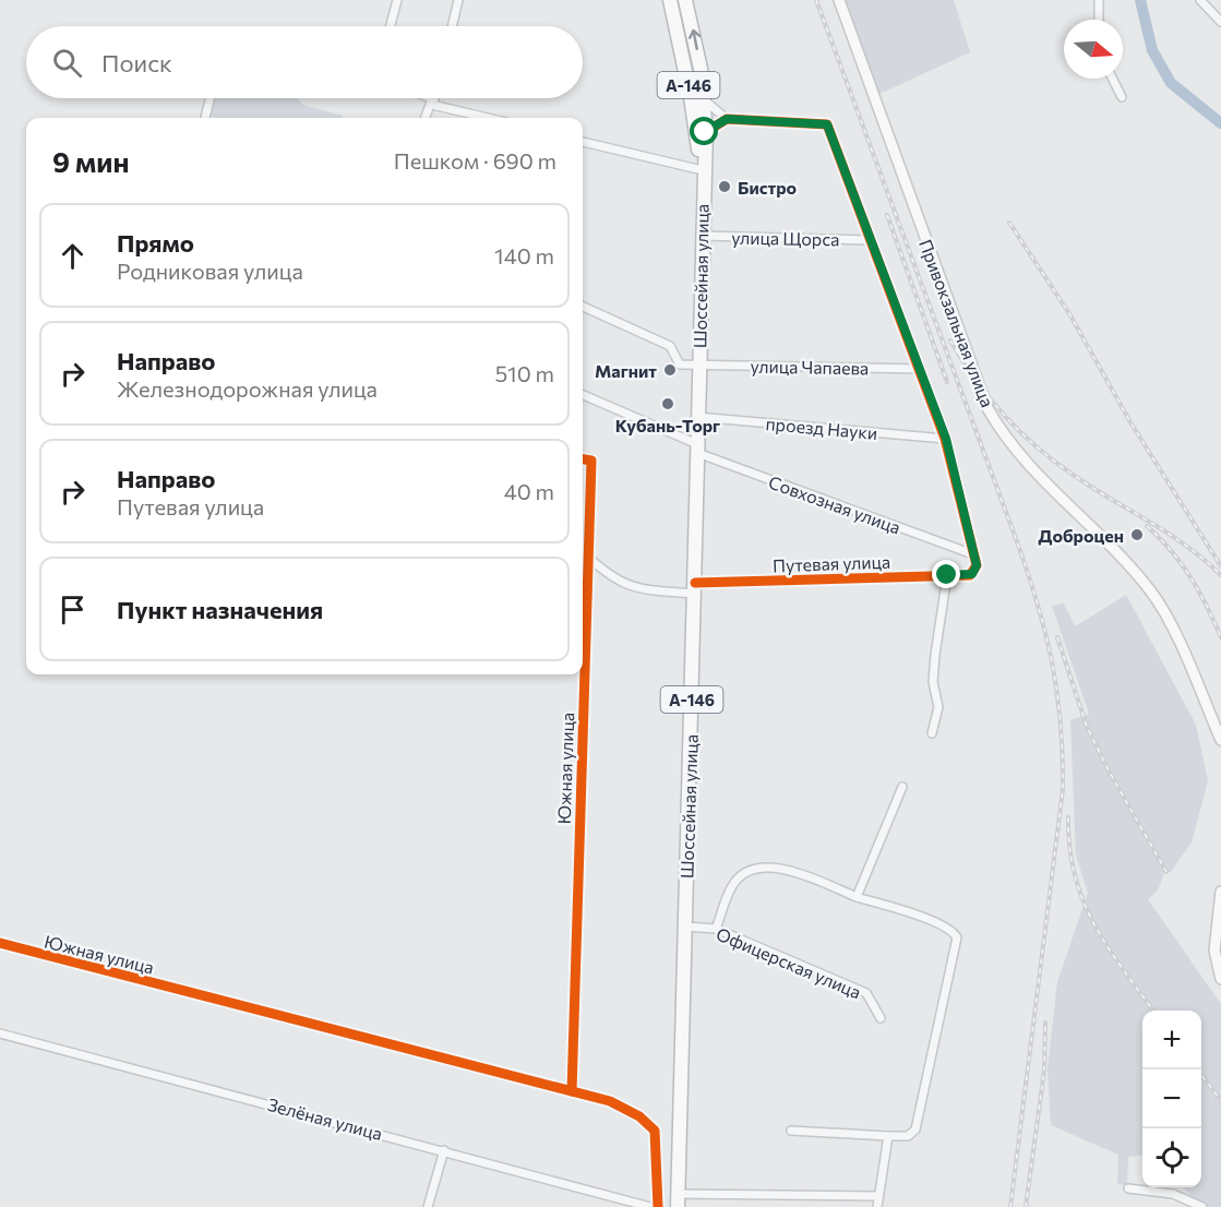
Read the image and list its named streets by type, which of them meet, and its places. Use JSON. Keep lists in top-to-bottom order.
{
  "streets": {
    "highway": ["А-146", "Шоссейная улица"],
    "main road": ["Привокзальная улица"],
    "street": [
      "улица Щорса",
      "улица Чапаева",
      "проезд Науки",
      "Совхозная улица",
      "Путевая улица",
      "Южная улица",
      "Офицерская улица",
      "Зелёная улица"
    ]
  },
  "crossings": [
    ["А-146", "Шоссейная улица"],
    ["улица Щорса", "Шоссейная улица"],
    ["Шоссейная улица", "улица Чапаева"],
    ["Шоссейная улица", "проезд Науки"],
    ["Шоссейная улица", "Совхозная улица"],
    ["Шоссейная улица", "Путевая улица"],
    ["Шоссейная улица", "Офицерская улица"],
    ["Совхозная улица", "Путевая улица"],
    ["Путевая улица", "Южная улица"]
  ],
  "places": [
    "Бистро",
    "Магнит",
    "Кубань-Торг",
    "Доброцен"
  ],
  "north": "right",
  "page": {
    "search": "Поиск",
    "heading": ["9 мин", "Пешком · 690 m"],
    "list": [
      ["Прямо", "Родниковая улица", "140 m"],
      ["Направо", "Железнодорожная улица", "510 m"],
      ["Направо", "Путевая улица", "40 m"],
      "Пункт назначения"
    ],
    "map_buttons": ["+", "−"]
  }
}
